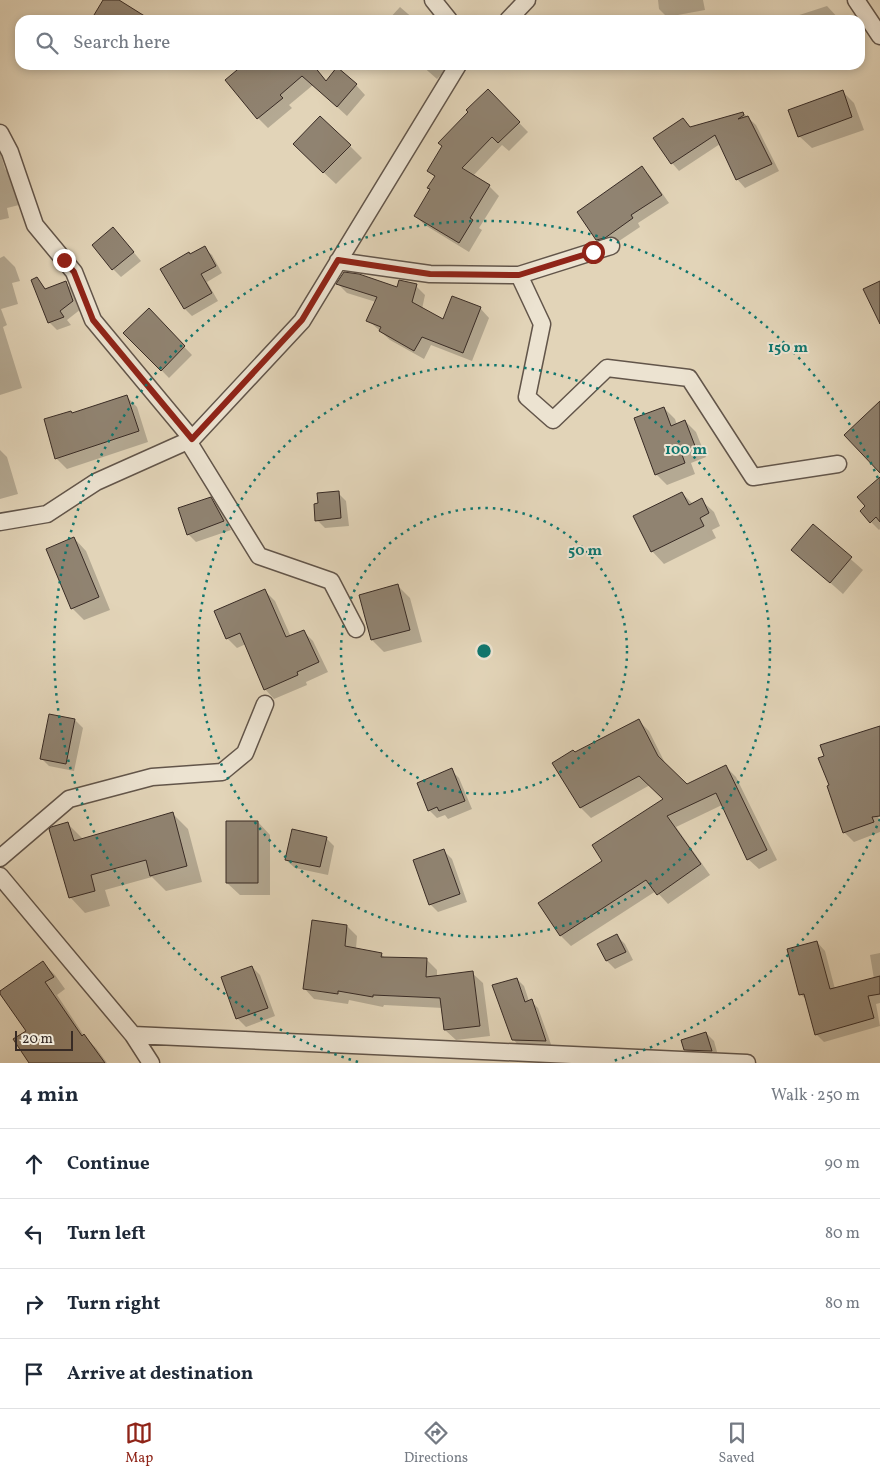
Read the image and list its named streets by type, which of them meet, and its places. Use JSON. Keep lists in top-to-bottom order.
{
  "scale_bar": "20 m",
  "page": {
    "search": "Search here",
    "scale": "20 m",
    "heading": ["4 min", "Walk · 250 m"],
    "list": [
      ["Continue", "90 m"],
      ["Turn left", "80 m"],
      ["Turn right", "80 m"],
      "Arrive at destination"
    ],
    "nav": ["Map", "Directions", "Saved"]
  },
  "rings": ["150 m", "100 m", "50 m"]
}
